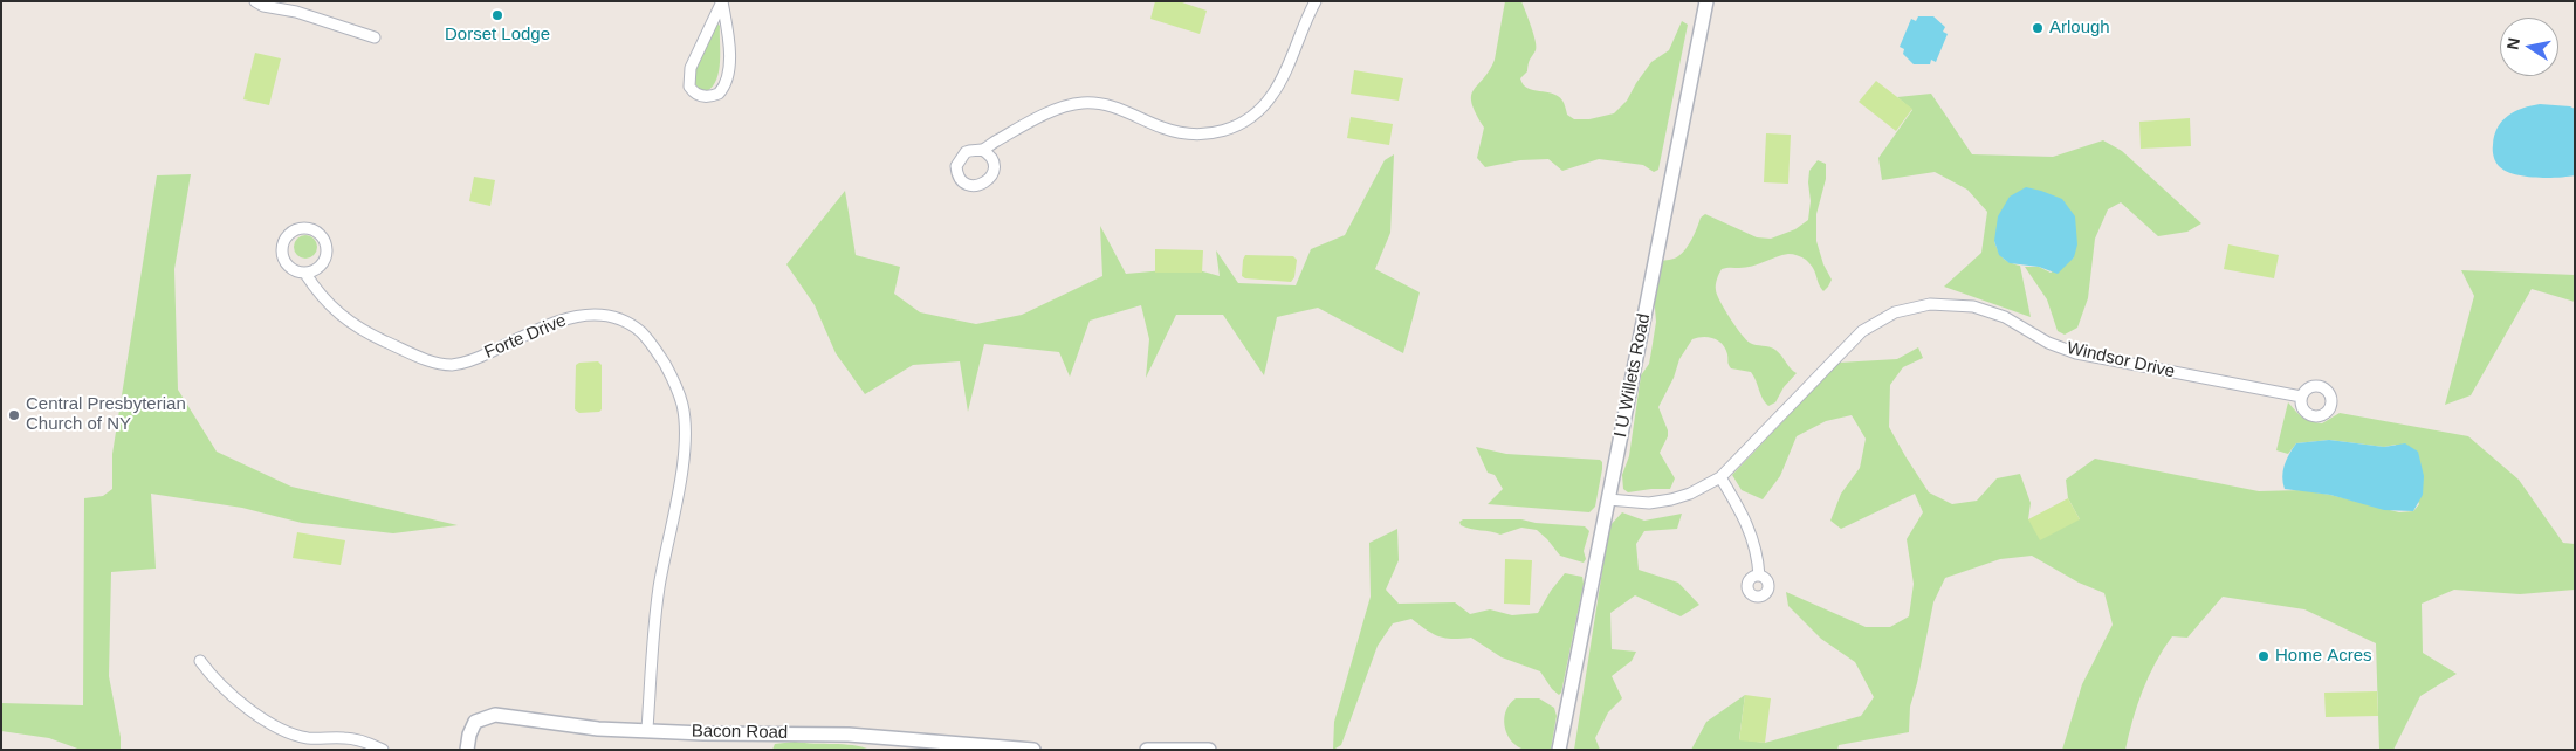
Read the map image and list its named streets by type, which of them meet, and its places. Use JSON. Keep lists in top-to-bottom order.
{
  "streets": {
    "street": [
      "Forte Drive",
      "Windsor Drive",
      "I U Willets Road",
      "Bacon Road"
    ]
  },
  "crossings": [
    ["Forte Drive", "Bacon Road"],
    ["Windsor Drive", "I U Willets Road"]
  ],
  "places": [
    "Dorset Lodge",
    "Arlough",
    "Central Presbyterian Church of NY",
    "Home Acres"
  ],
  "north": "left"
}
